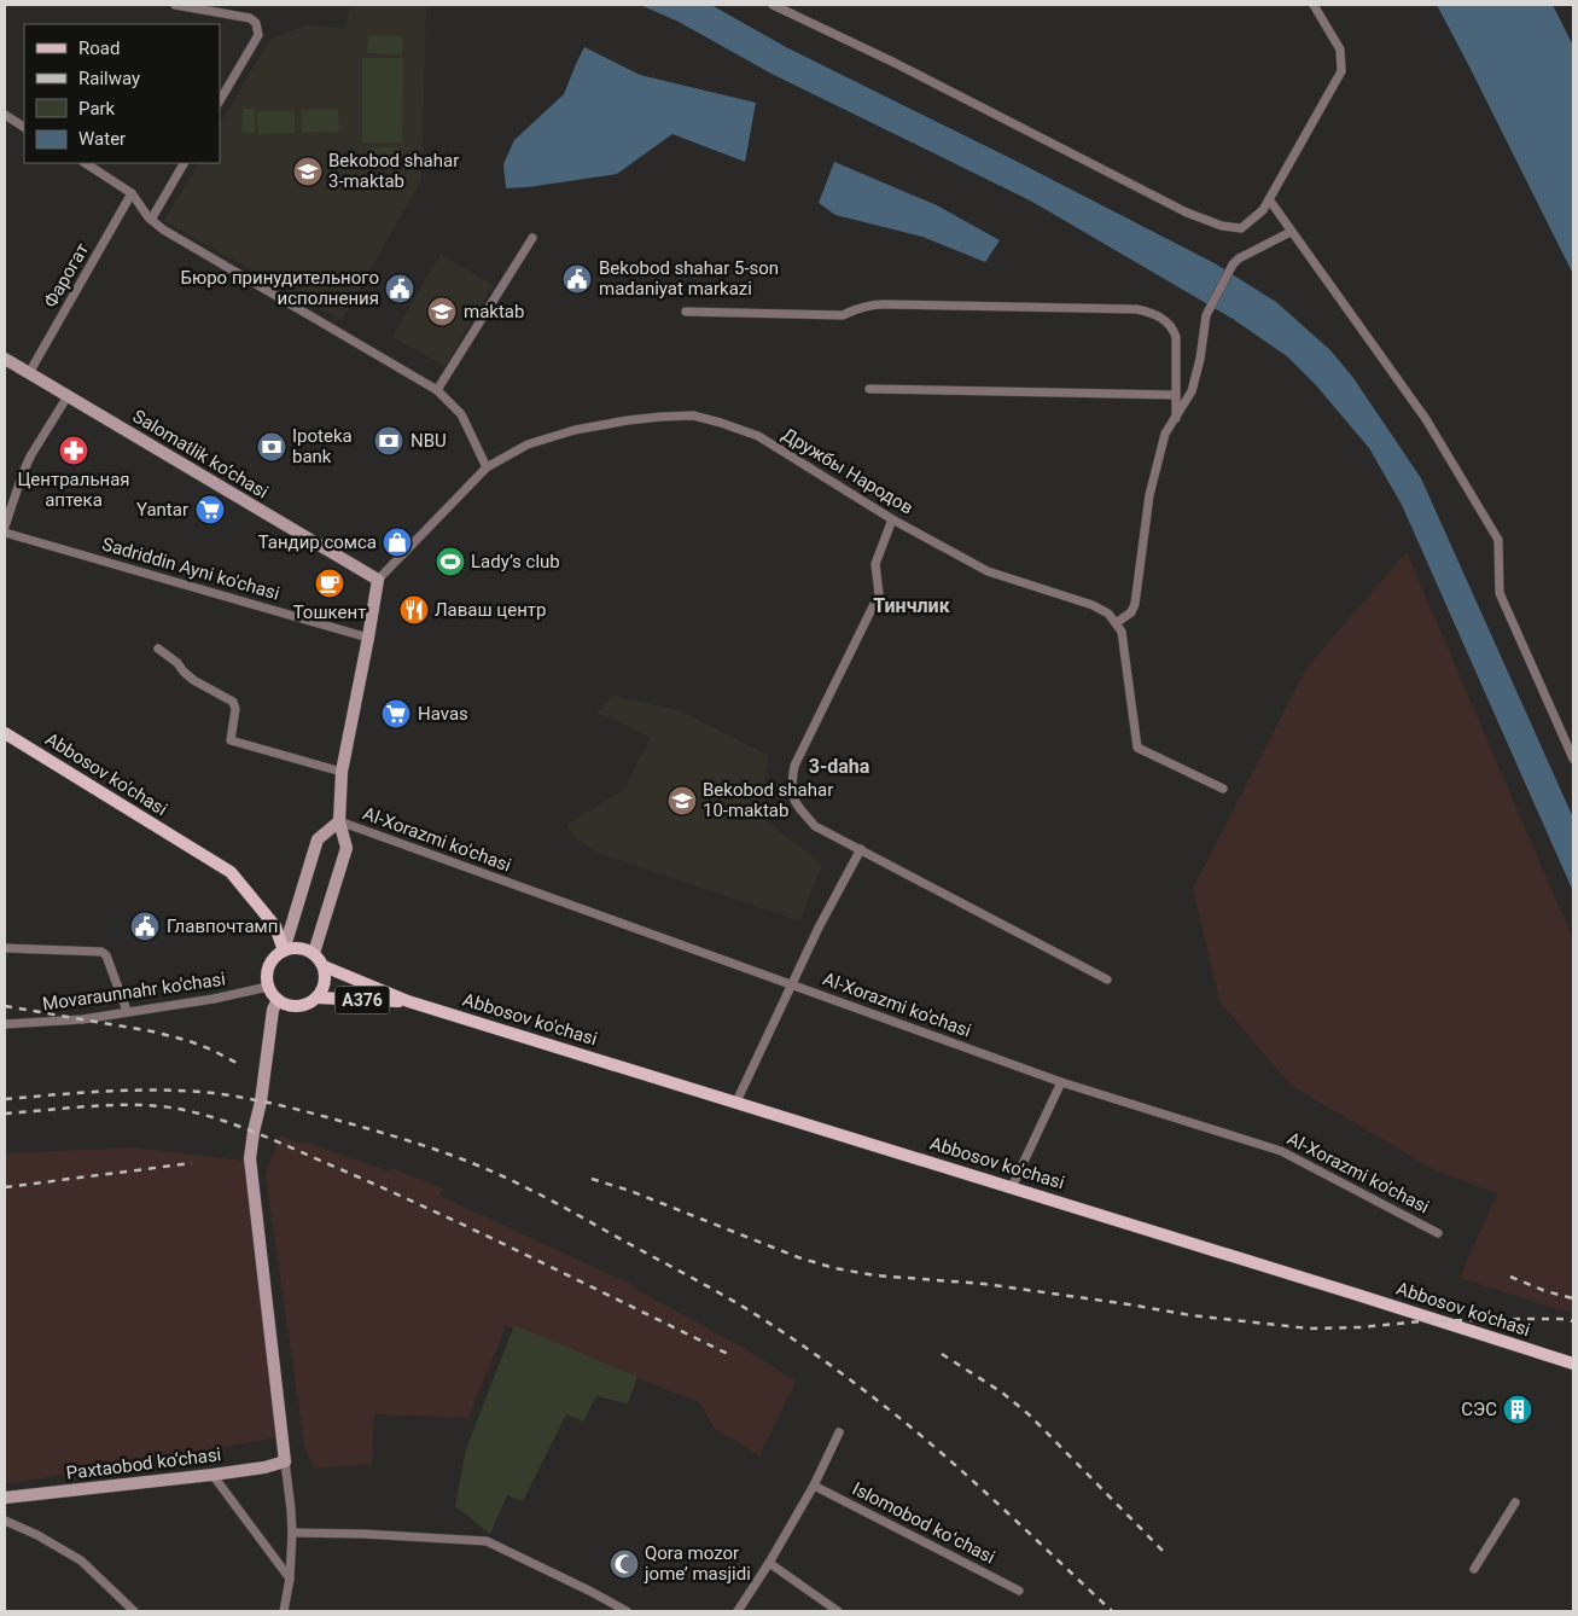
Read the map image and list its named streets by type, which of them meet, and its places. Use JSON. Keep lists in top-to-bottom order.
{
  "streets": {
    "main road": ["Abbosov ko'chasi", "A376"],
    "street": [
      "Фарогат",
      "Salomatlik ko‘chasi",
      "Дружбы Народов",
      "Sadriddin Ayni ko'chasi",
      "Al-Xorazmi ko'chasi",
      "Movaraunnahr ko'chasi",
      "Paxtaobod ko‘chasi",
      "Islomobod koʻchasi"
    ]
  },
  "crossings": [
    ["Фарогат", "Salomatlik ko‘chasi"],
    ["Salomatlik ko‘chasi", "Дружбы Народов"],
    ["Abbosov ko'chasi", "Movaraunnahr ko'chasi"]
  ],
  "districts": ["Тинчлик", "3-daha"],
  "places": {
    "school or university": ["Bekobod shahar 3-maktab", "maktab", "Bekobod shahar 10-maktab"],
    "public building": ["Bekobod shahar 5-son madaniyat markazi", "Бюро принудительного исполнения", "Главпочтамп"],
    "bank": ["NBU", "Ipoteka bank"],
    "pharmacy": ["Центральная аптека"],
    "supermarket": ["Yantar", "Havas"],
    "shop": ["Тандир сомса"],
    "sports": ["Lady’s club"],
    "cafe": ["Тошкент"],
    "restaurant": ["Лаваш центр"],
    "building": ["СЭС"],
    "mosque": ["Qora mozor jome’ masjidi"]
  },
  "legend": [
    "Road",
    "Railway",
    "Park",
    "Water"
  ]
}
